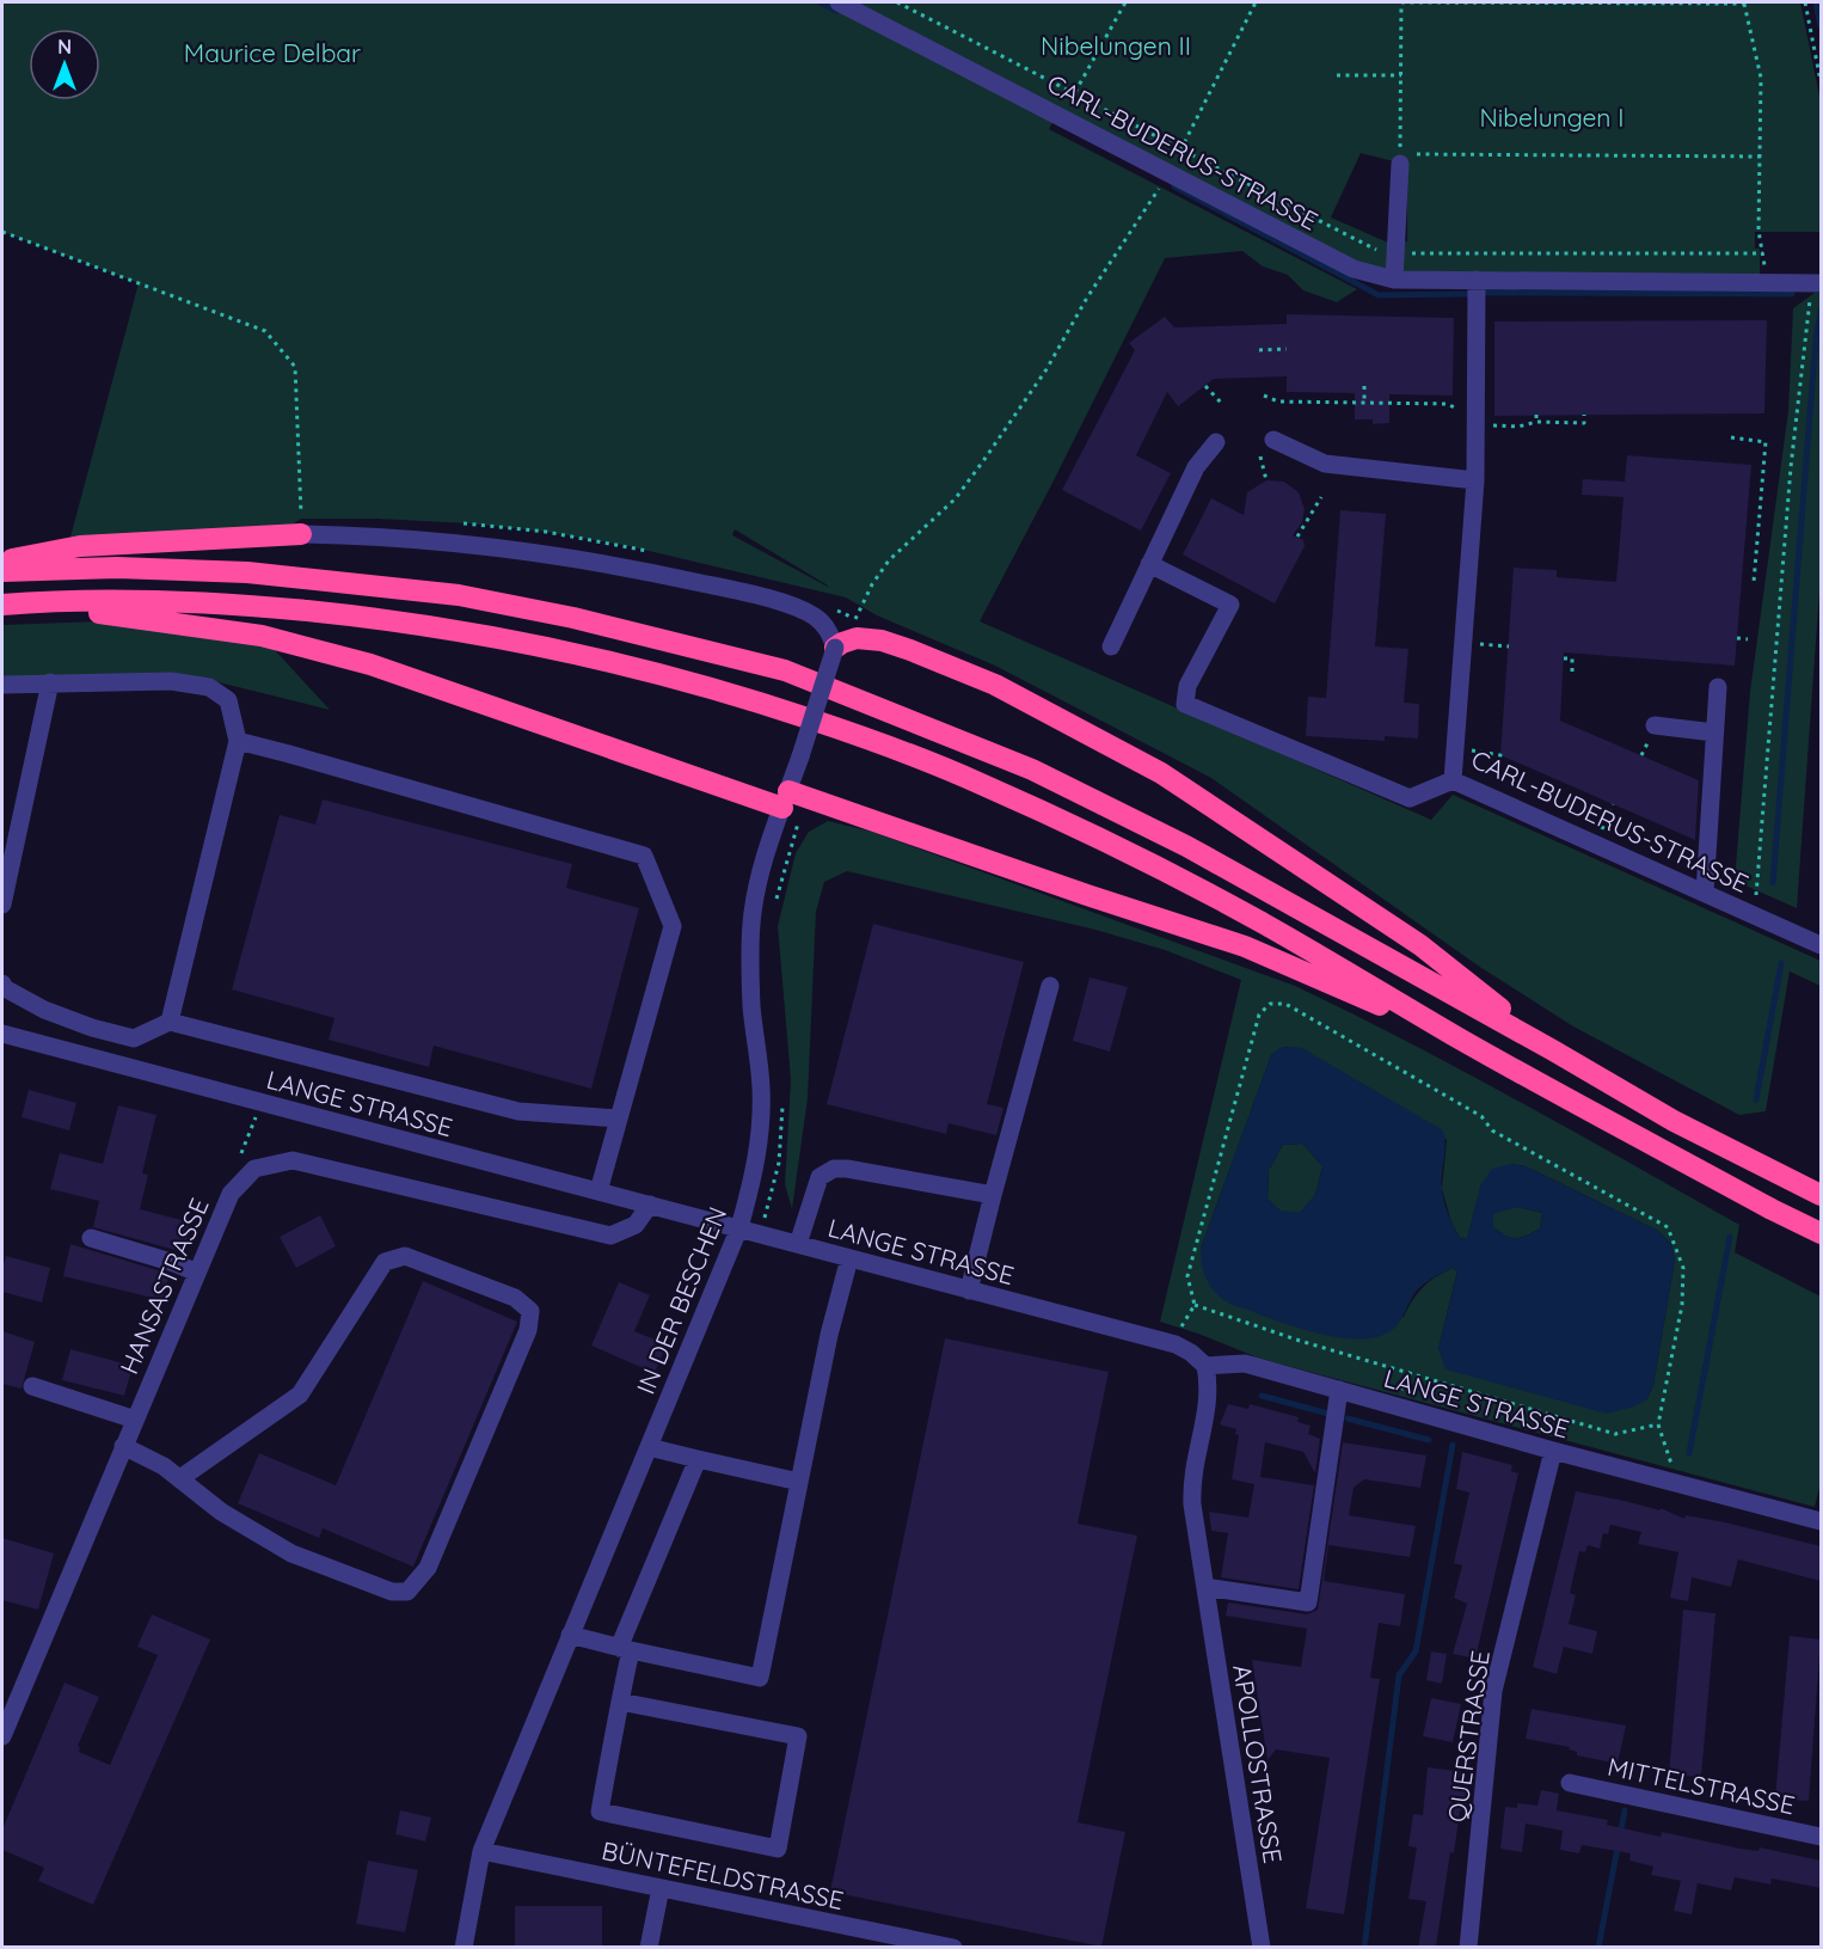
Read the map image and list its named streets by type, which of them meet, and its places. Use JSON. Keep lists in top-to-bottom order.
{
  "streets": {
    "street": [
      "CARL-BUDERUS-STRASSE",
      "LANGE STRASSE",
      "HANSASTRASSE",
      "IN DER BESCHEN",
      "QUERSTRASSE",
      "APOLLOSTRASSE",
      "MITTELSTRASSE",
      "BÜNTEFELDSTRASSE"
    ]
  },
  "crossings": [
    ["LANGE STRASSE", "HANSASTRASSE"],
    ["LANGE STRASSE", "IN DER BESCHEN"],
    ["LANGE STRASSE", "QUERSTRASSE"],
    ["LANGE STRASSE", "APOLLOSTRASSE"],
    ["IN DER BESCHEN", "BÜNTEFELDSTRASSE"]
  ],
  "parks": ["Nibelungen II", "Maurice Delbar", "Nibelungen I"],
  "north": "top"
}
